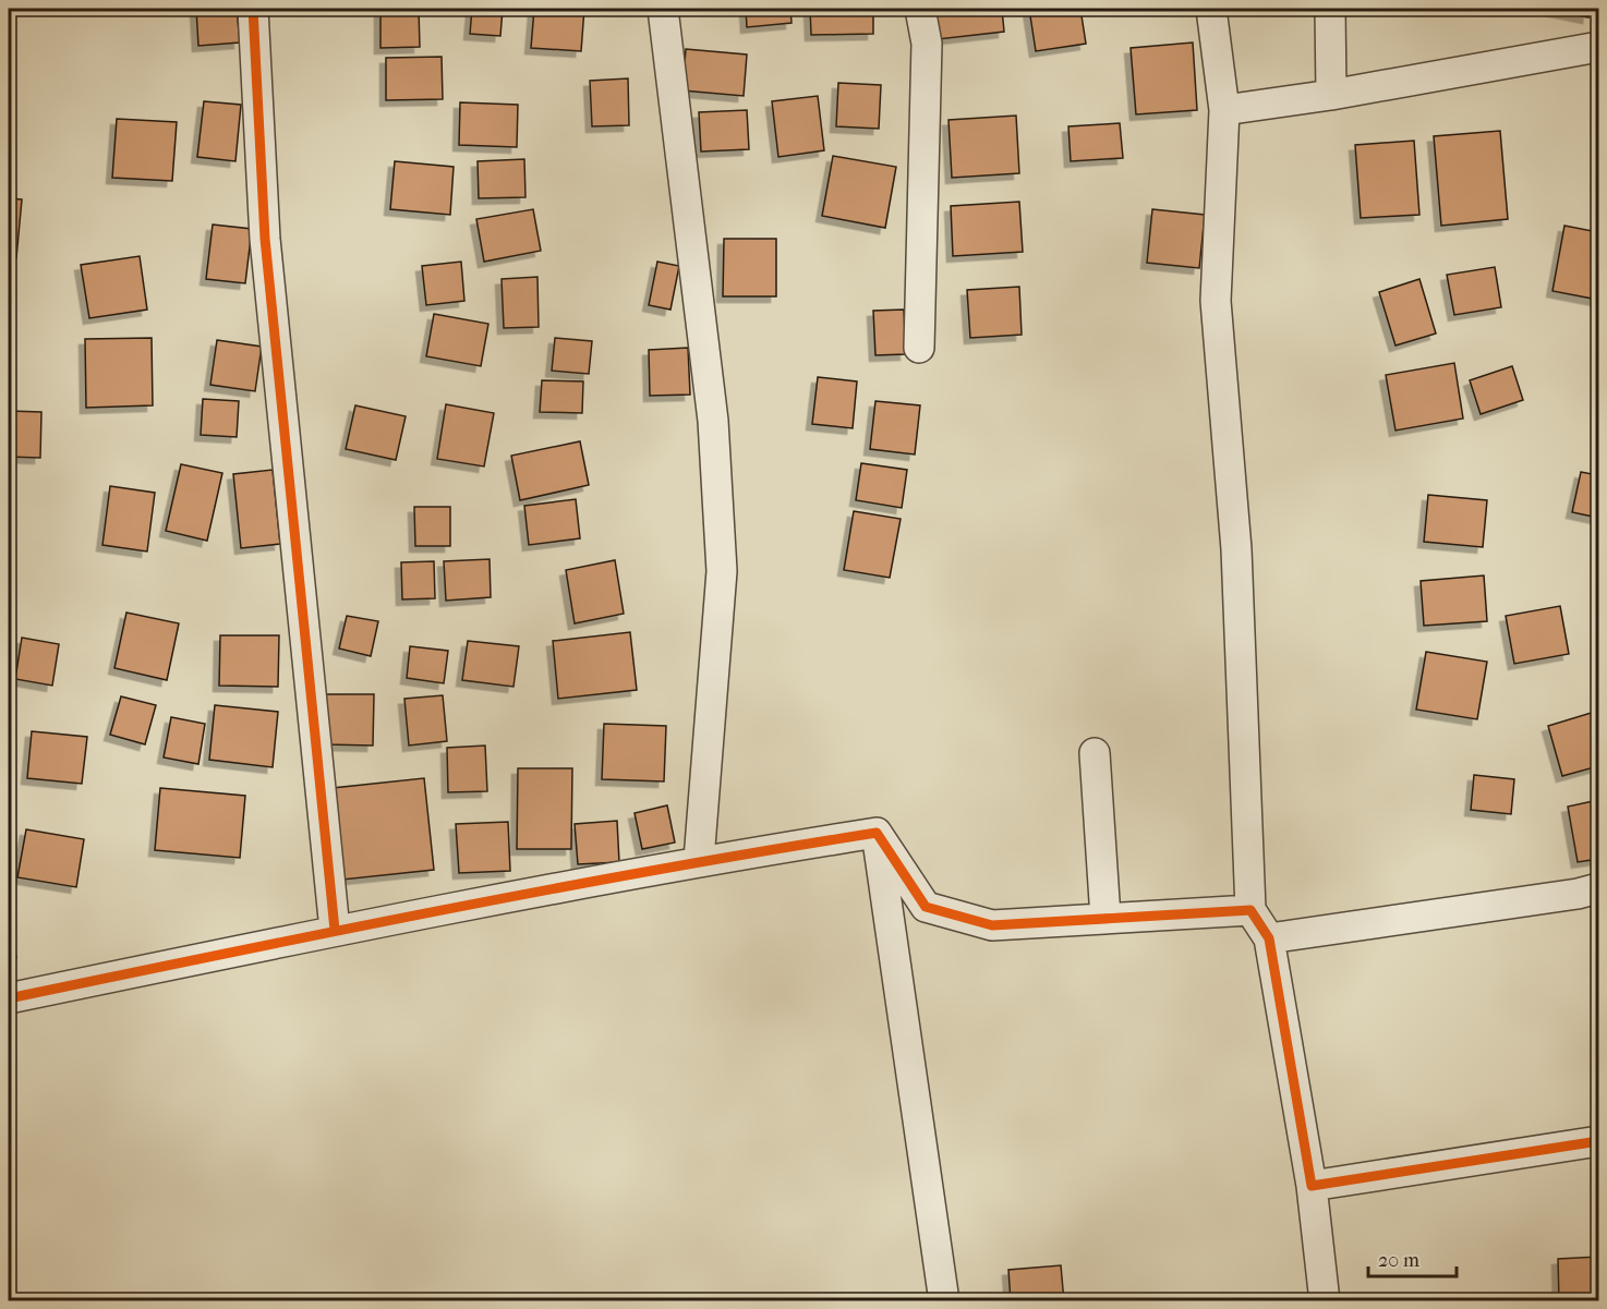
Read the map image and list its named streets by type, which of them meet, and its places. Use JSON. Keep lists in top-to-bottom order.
{
  "scale_bar": "20 m"
}
